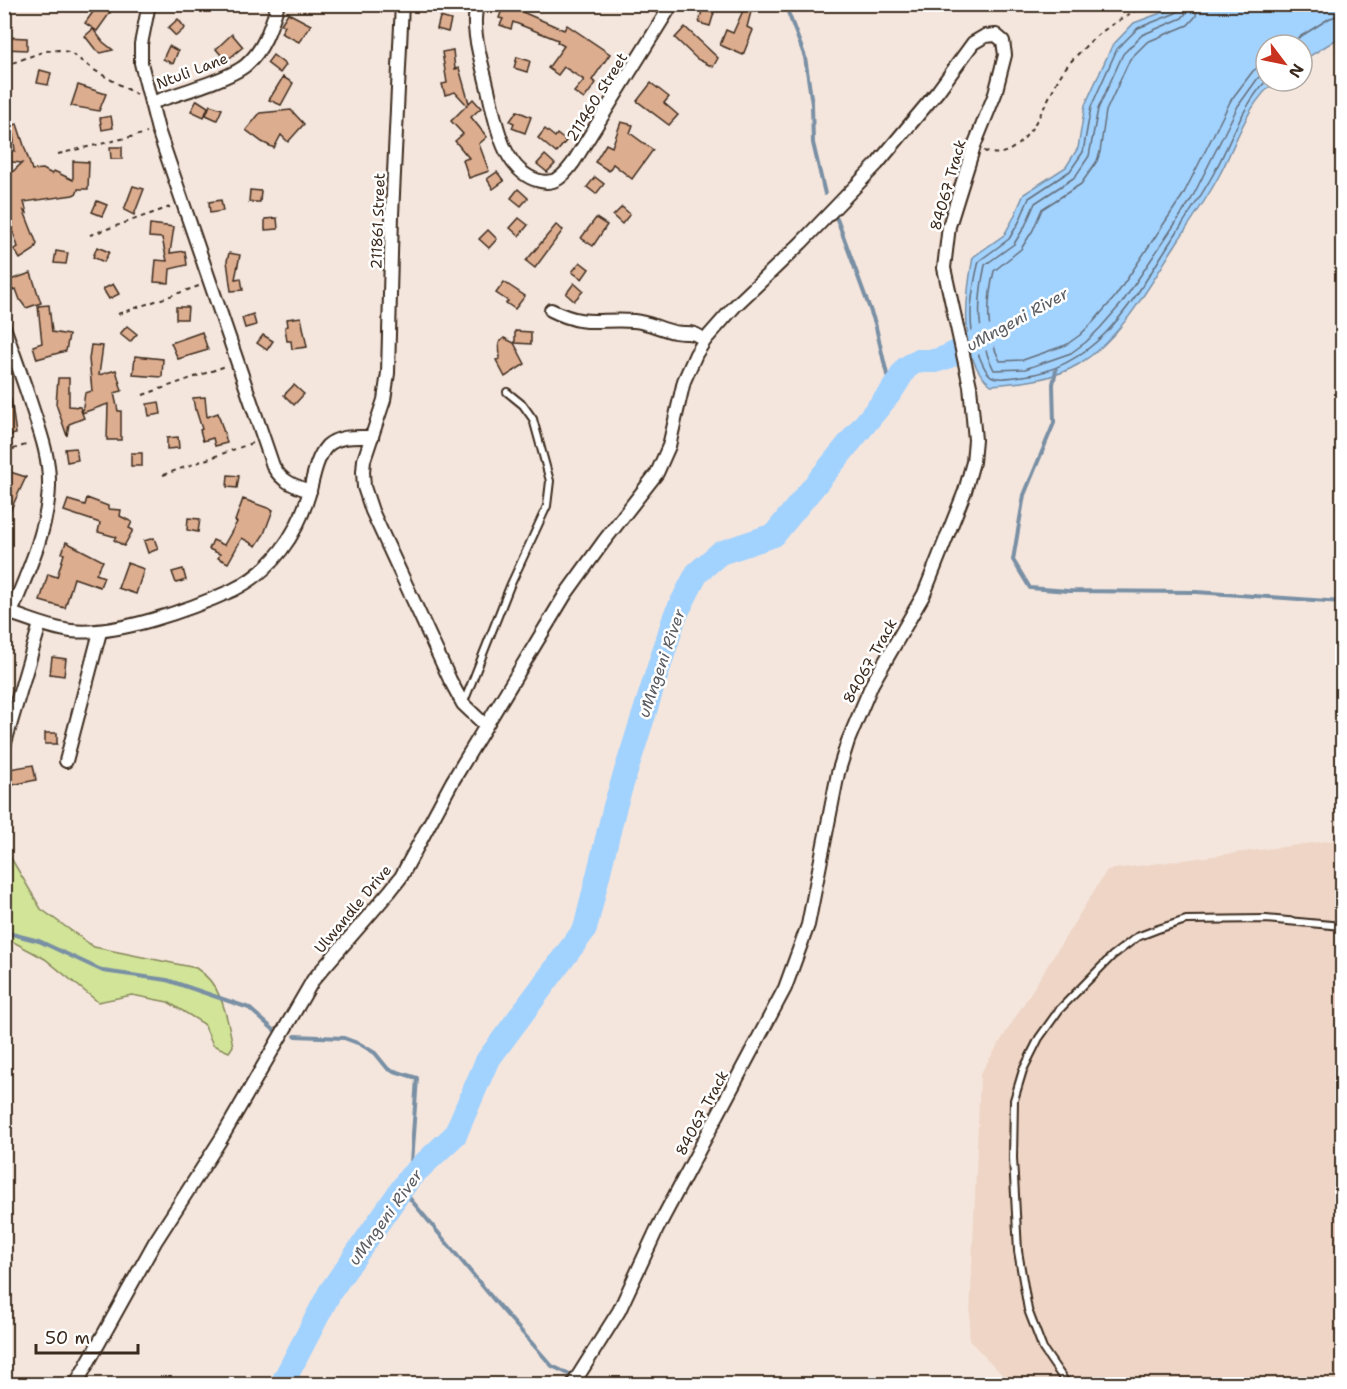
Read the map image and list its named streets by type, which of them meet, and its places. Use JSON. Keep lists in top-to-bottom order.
{
  "streets": {
    "street": [
      "Ntuli Lane",
      "211460 Street",
      "84067 Track",
      "211861 Street",
      "Ulwandle Drive"
    ]
  },
  "crossings": [
    ["84067 Track", "Ulwandle Drive"]
  ],
  "water": ["uMngeni River"],
  "scale_bar": "50 m",
  "north": "bottom right"
}
